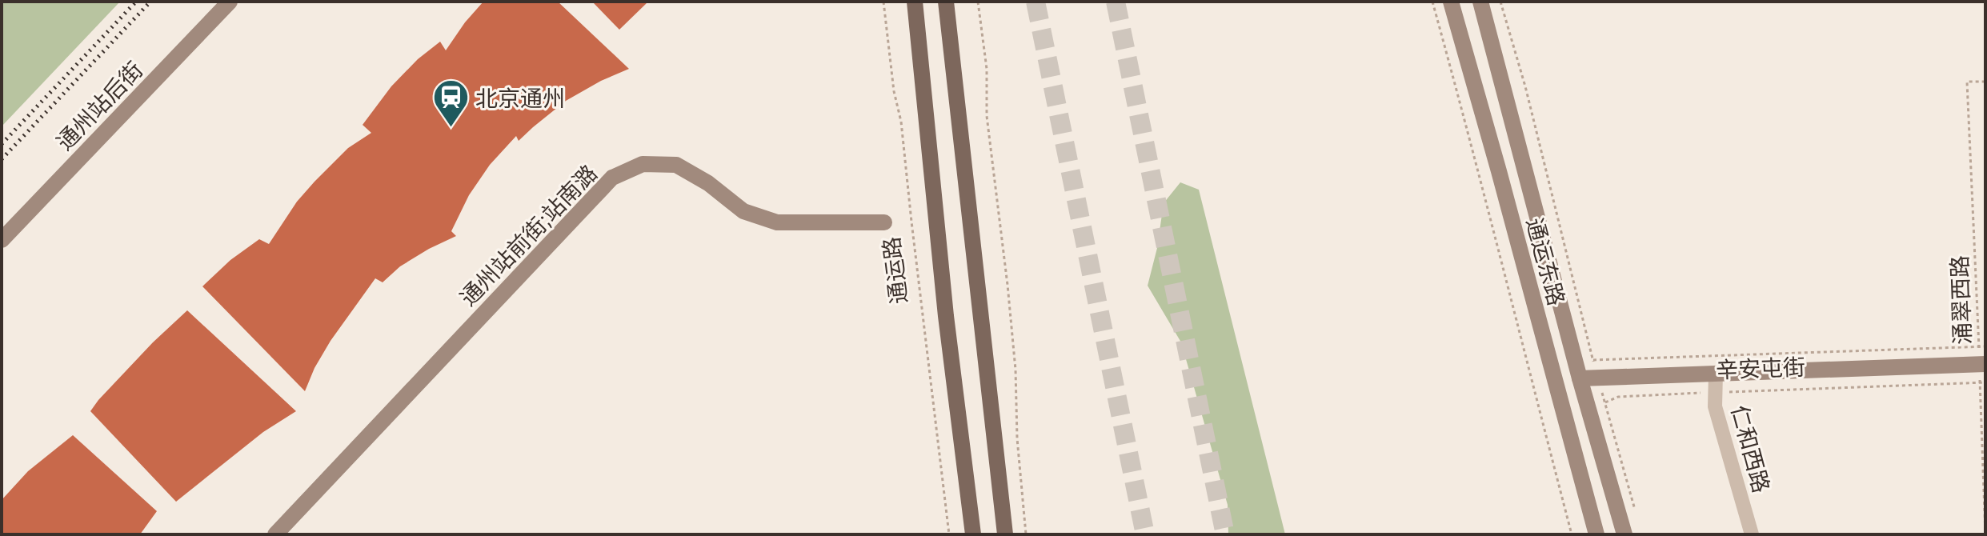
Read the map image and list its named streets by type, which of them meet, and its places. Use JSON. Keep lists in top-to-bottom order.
{
  "streets": {
    "main road": ["通运路"],
    "street": [
      "通州站后街",
      "通州站前街;站南潞",
      "通运东路",
      "辛安屯街",
      "仁和西路"
    ],
    "path": ["涌翠西路"]
  },
  "crossings": [
    ["通运东路", "辛安屯街"],
    ["涌翠西路", "辛安屯街"],
    ["辛安屯街", "仁和西路"]
  ],
  "places": {
    "station": ["北京通州"]
  }
}
